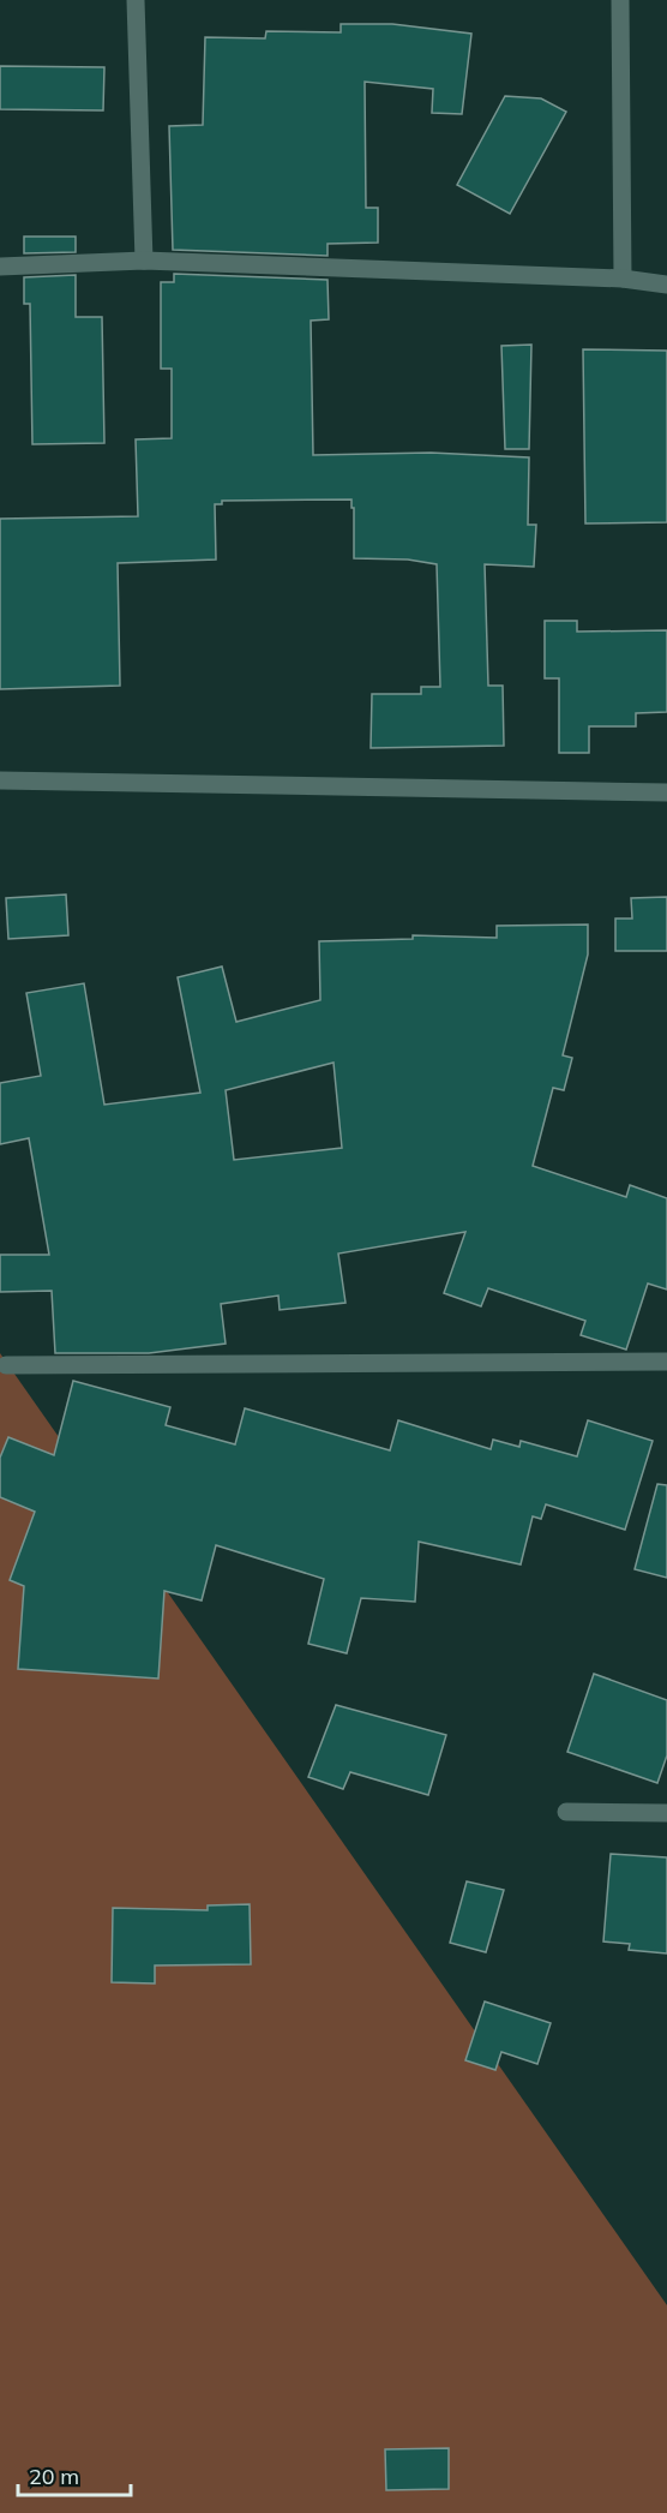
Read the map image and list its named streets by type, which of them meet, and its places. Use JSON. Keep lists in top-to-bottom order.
{
  "scale_bar": "20 m"
}
